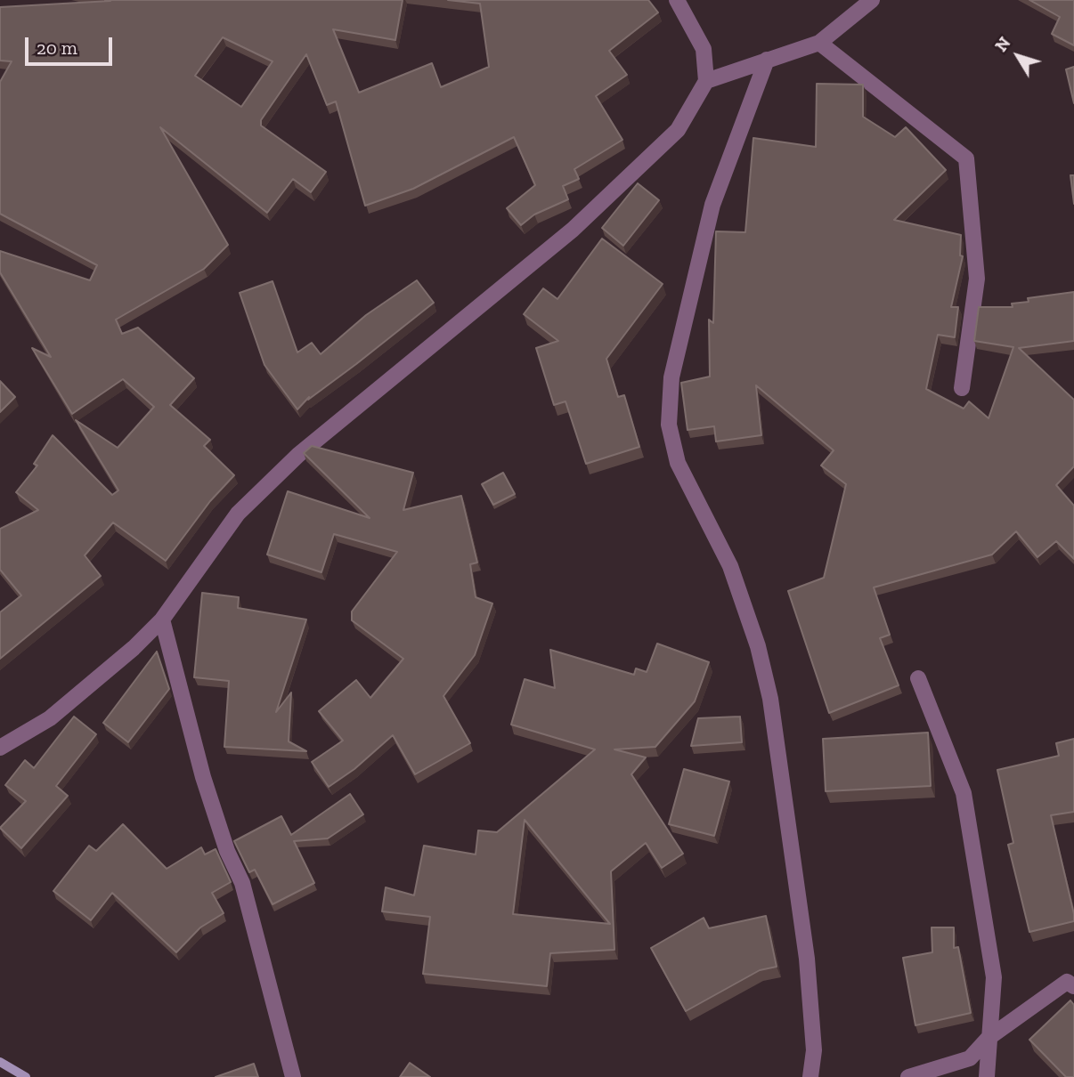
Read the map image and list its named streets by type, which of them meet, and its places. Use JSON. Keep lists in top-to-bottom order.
{
  "scale_bar": "20 m",
  "north": "top left"
}
